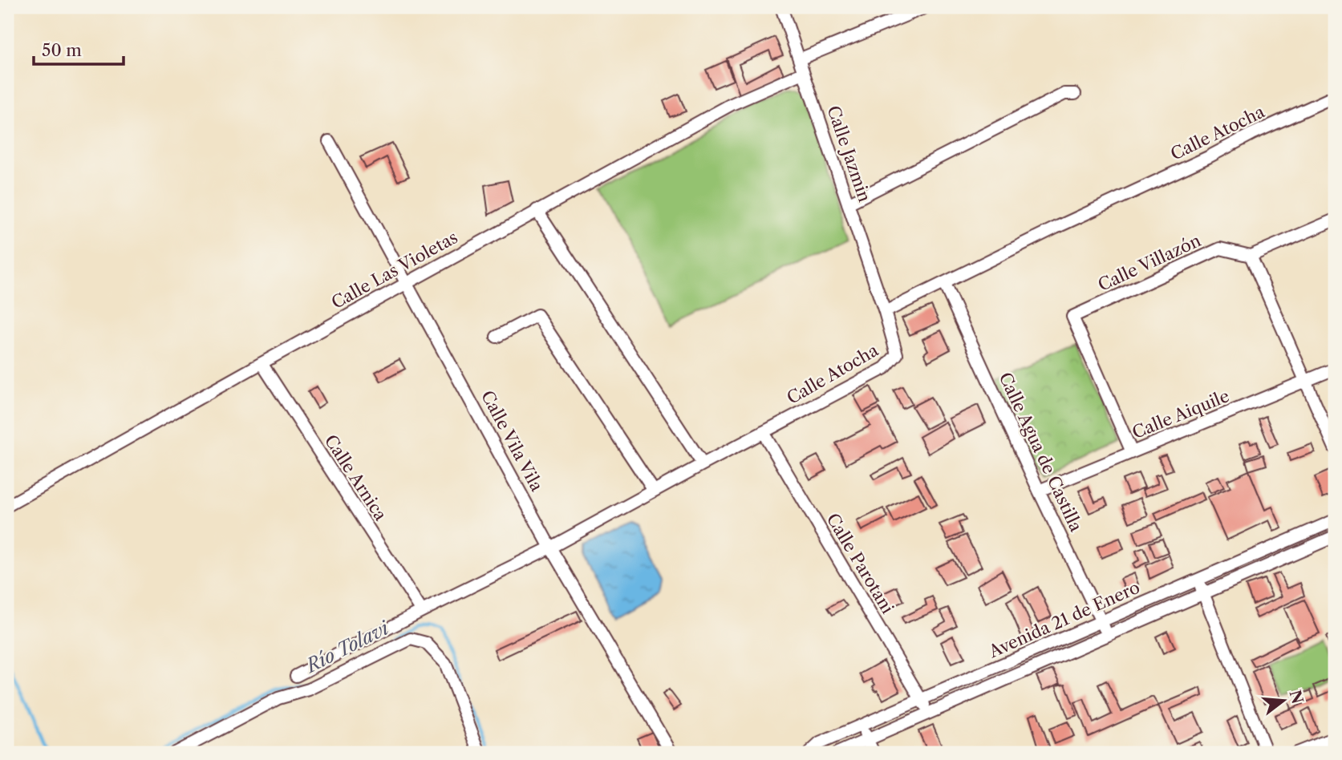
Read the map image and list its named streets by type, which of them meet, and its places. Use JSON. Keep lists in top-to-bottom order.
{
  "streets": {
    "street": [
      "Calle Atocha",
      "Calle Jazmin",
      "Calle Villazón",
      "Calle Las Violetas",
      "Calle Aiquile",
      "Calle Vila Vila",
      "Calle Agua de Castilla",
      "Calle Arnica",
      "Calle Parotani",
      "Avenida 21 de Enero"
    ]
  },
  "crossings": [
    ["Calle Atocha", "Calle Jazmin"],
    ["Calle Atocha", "Calle Vila Vila"],
    ["Calle Atocha", "Calle Agua de Castilla"],
    ["Calle Atocha", "Calle Arnica"],
    ["Calle Atocha", "Calle Parotani"],
    ["Calle Jazmin", "Calle Las Violetas"],
    ["Calle Villazón", "Calle Aiquile"],
    ["Calle Las Violetas", "Calle Vila Vila"],
    ["Calle Las Violetas", "Calle Arnica"],
    ["Calle Aiquile", "Calle Agua de Castilla"],
    ["Calle Agua de Castilla", "Avenida 21 de Enero"],
    ["Calle Parotani", "Avenida 21 de Enero"]
  ],
  "water": ["Río Tolavi"],
  "scale_bar": "50 m",
  "north": "right"
}
